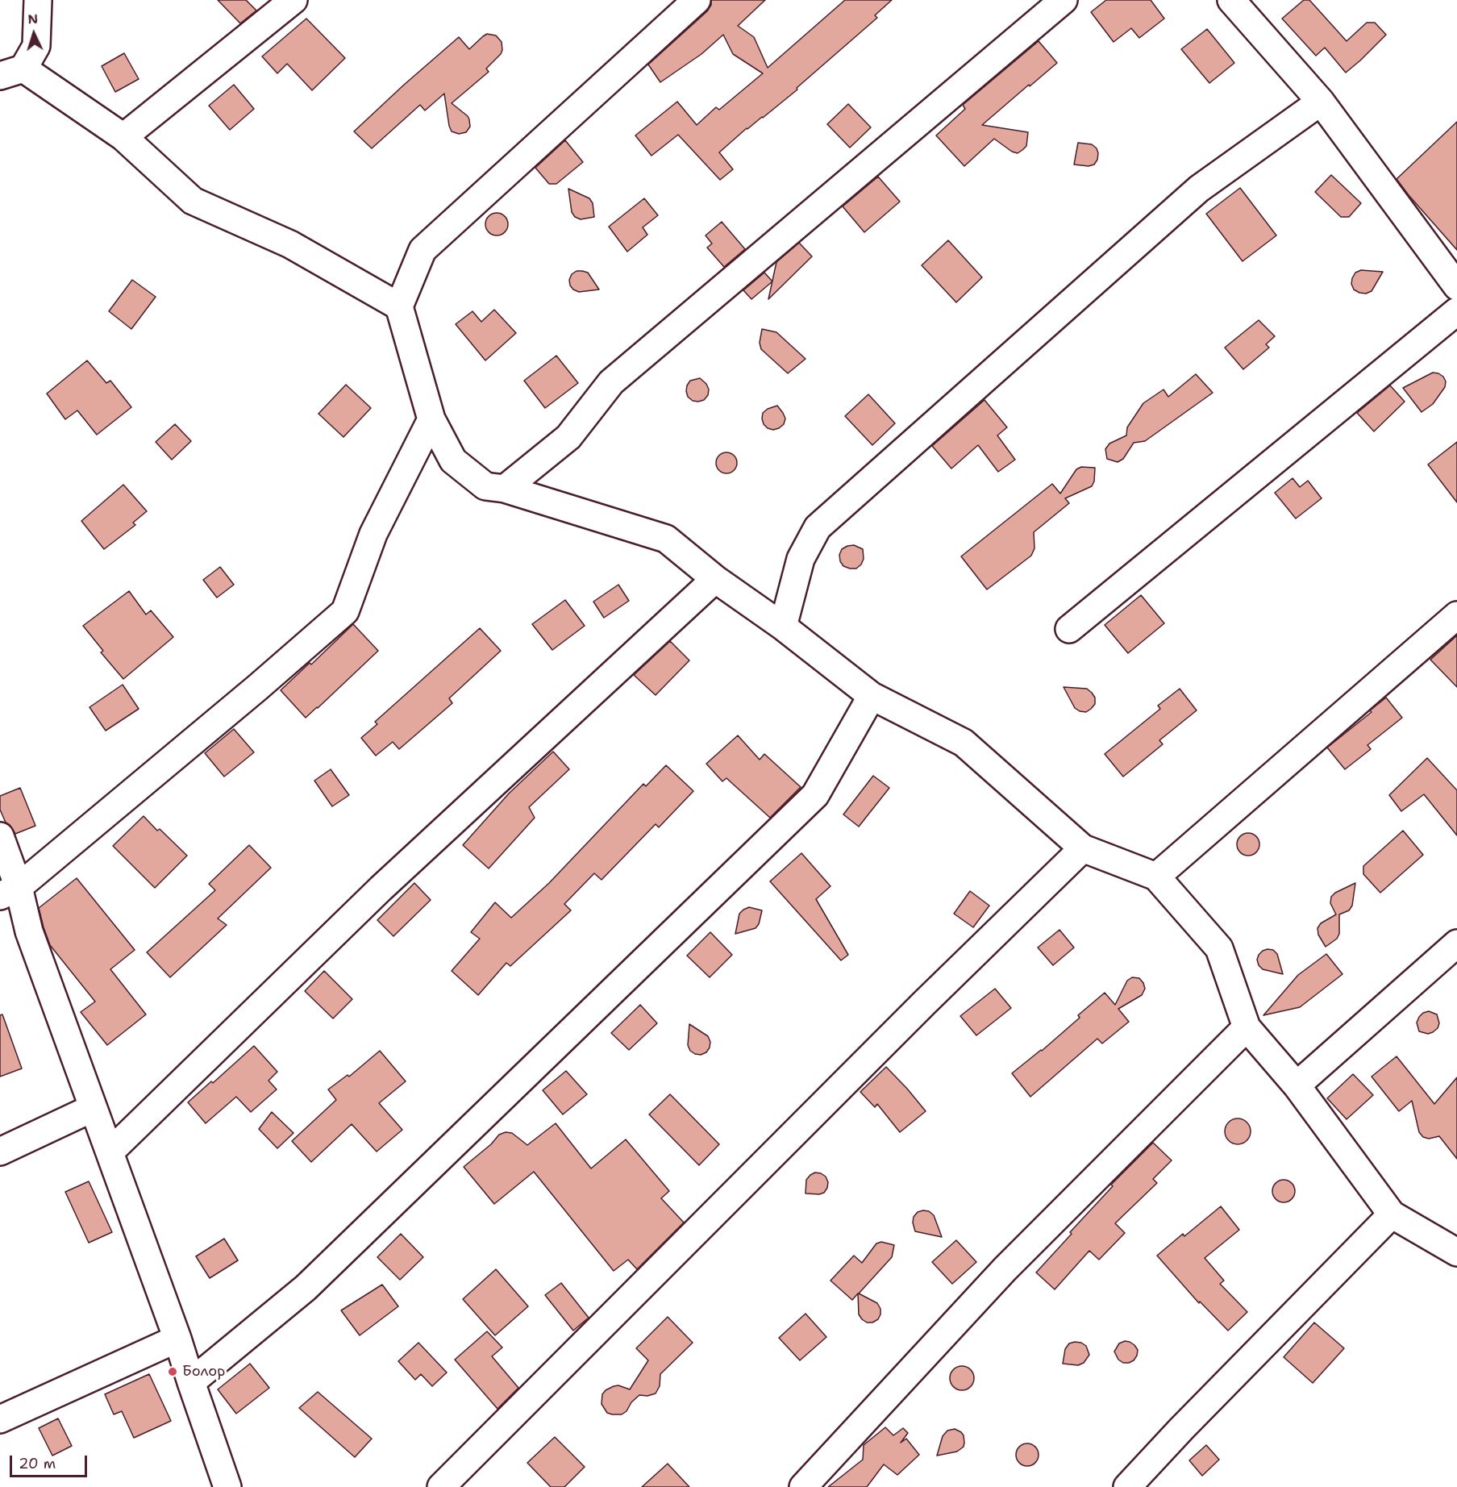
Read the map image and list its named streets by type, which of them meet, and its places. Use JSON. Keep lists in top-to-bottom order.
{
  "places": ["Болор"],
  "scale_bar": "20 m",
  "north": "top"
}
